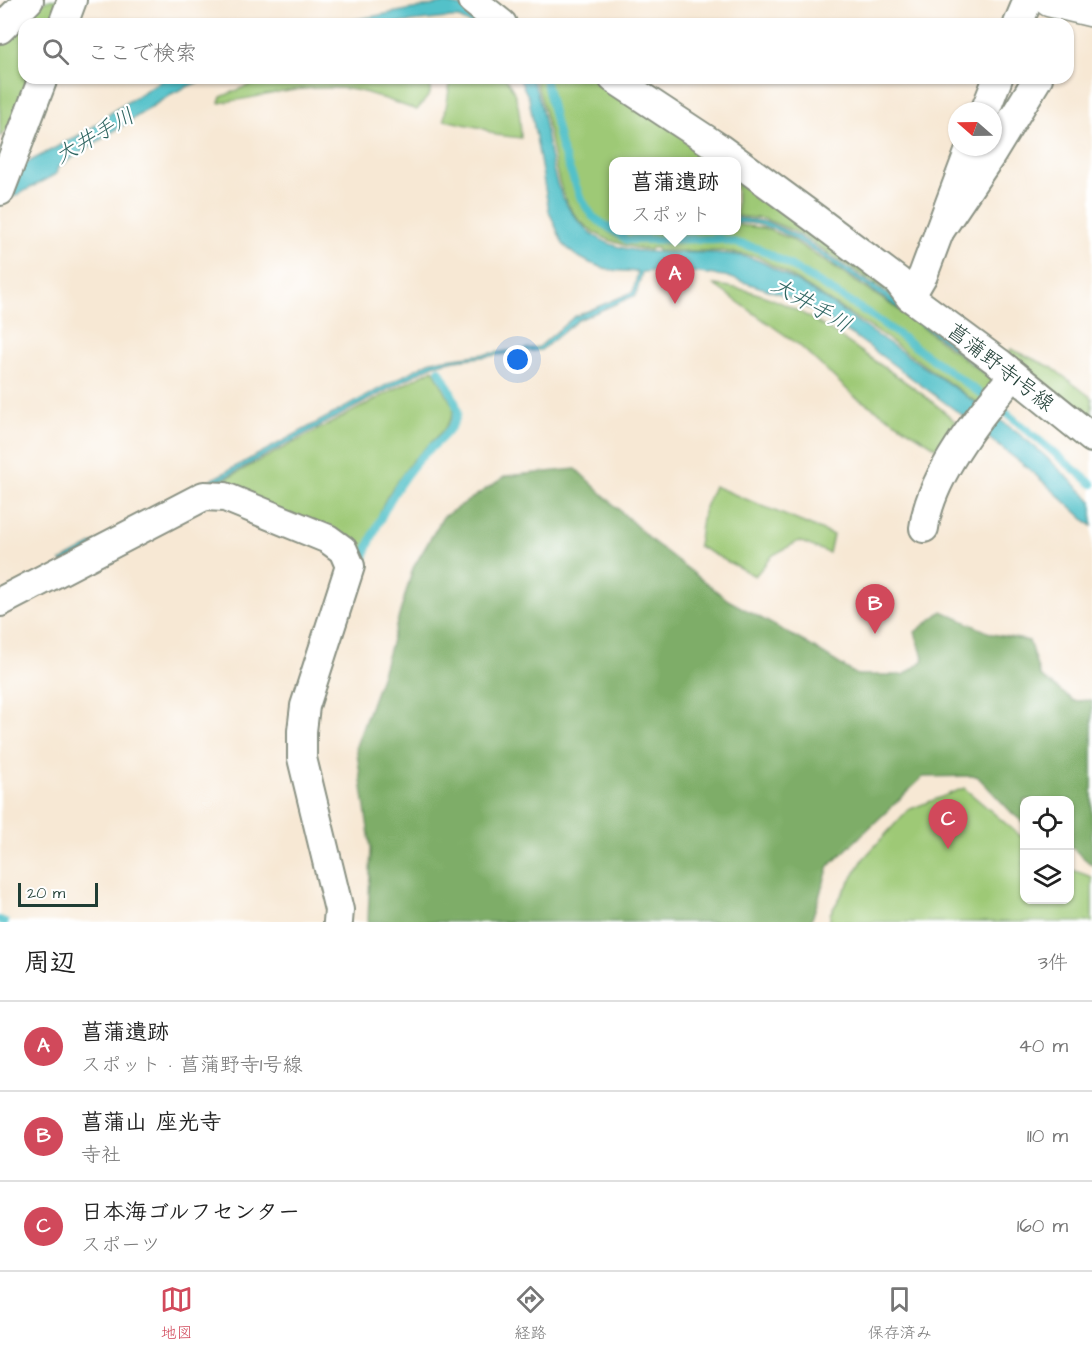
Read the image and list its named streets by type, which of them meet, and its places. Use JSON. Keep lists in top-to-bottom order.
{
  "streets": {
    "street": ["菖蒲野寺1号線"]
  },
  "water": ["大井手川"],
  "scale_bar": "20 m",
  "north": "left",
  "page": {
    "search": "ここで検索",
    "popup": ["菖蒲遺跡", "スポット"],
    "pins": ["A", "B", "C"],
    "scale": "20 m",
    "heading": ["周辺", "3件"],
    "list": [
      {
        "mark": "A",
        "name": "菖蒲遺跡",
        "note": "スポット · 菖蒲野寺1号線",
        "value": "40 m"
      },
      {
        "mark": "B",
        "name": "菖蒲山 座光寺",
        "note": "寺社",
        "value": "110 m"
      },
      {
        "mark": "C",
        "name": "日本海ゴルフセンター",
        "note": "スポーツ",
        "value": "160 m"
      }
    ],
    "nav": ["地図", "経路", "保存済み"]
  }
}
